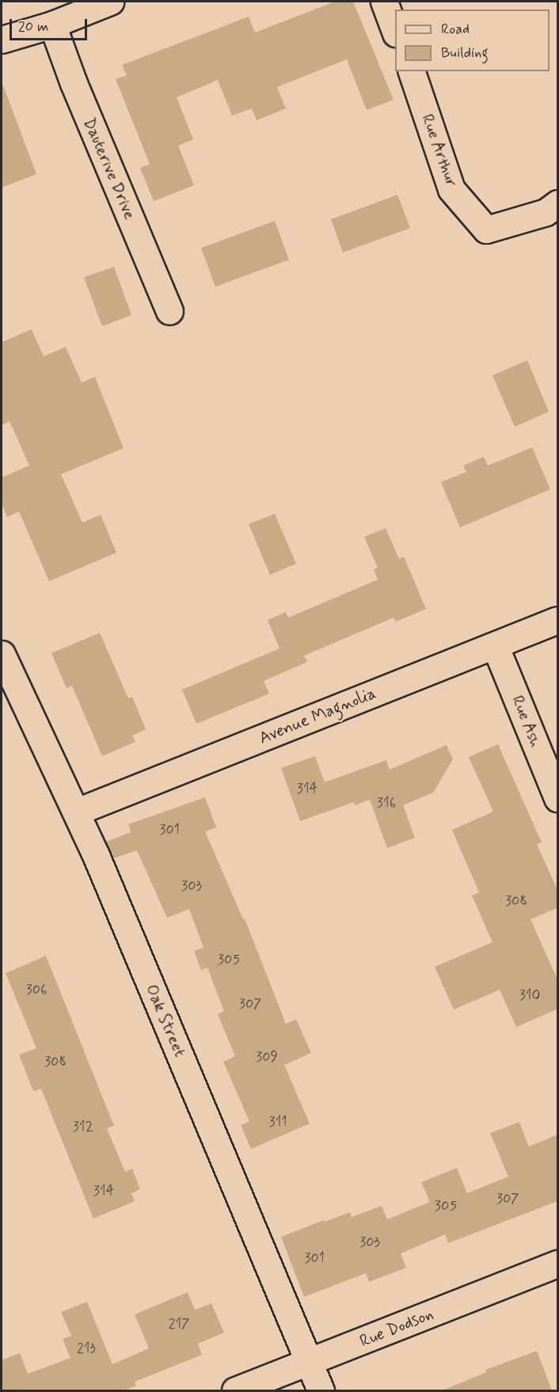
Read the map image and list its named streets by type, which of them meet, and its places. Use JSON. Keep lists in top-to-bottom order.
{
  "streets": {
    "street": [
      "Rue Arthur",
      "Dauterive Drive",
      "Avenue Magnolia",
      "Rue Ash",
      "Oak Street",
      "Rue Dodson"
    ]
  },
  "crossings": [
    ["Avenue Magnolia", "Rue Ash"],
    ["Avenue Magnolia", "Oak Street"],
    ["Oak Street", "Rue Dodson"]
  ],
  "house_numbers": [
    "314",
    "316",
    "301",
    "303",
    "308",
    "305",
    "306",
    "310",
    "307",
    "309",
    "308",
    "311",
    "312",
    "314",
    "307",
    "305",
    "303",
    "301",
    "217",
    "213"
  ],
  "legend": ["Road", "Building"],
  "scale_bar": "20 m"
}
